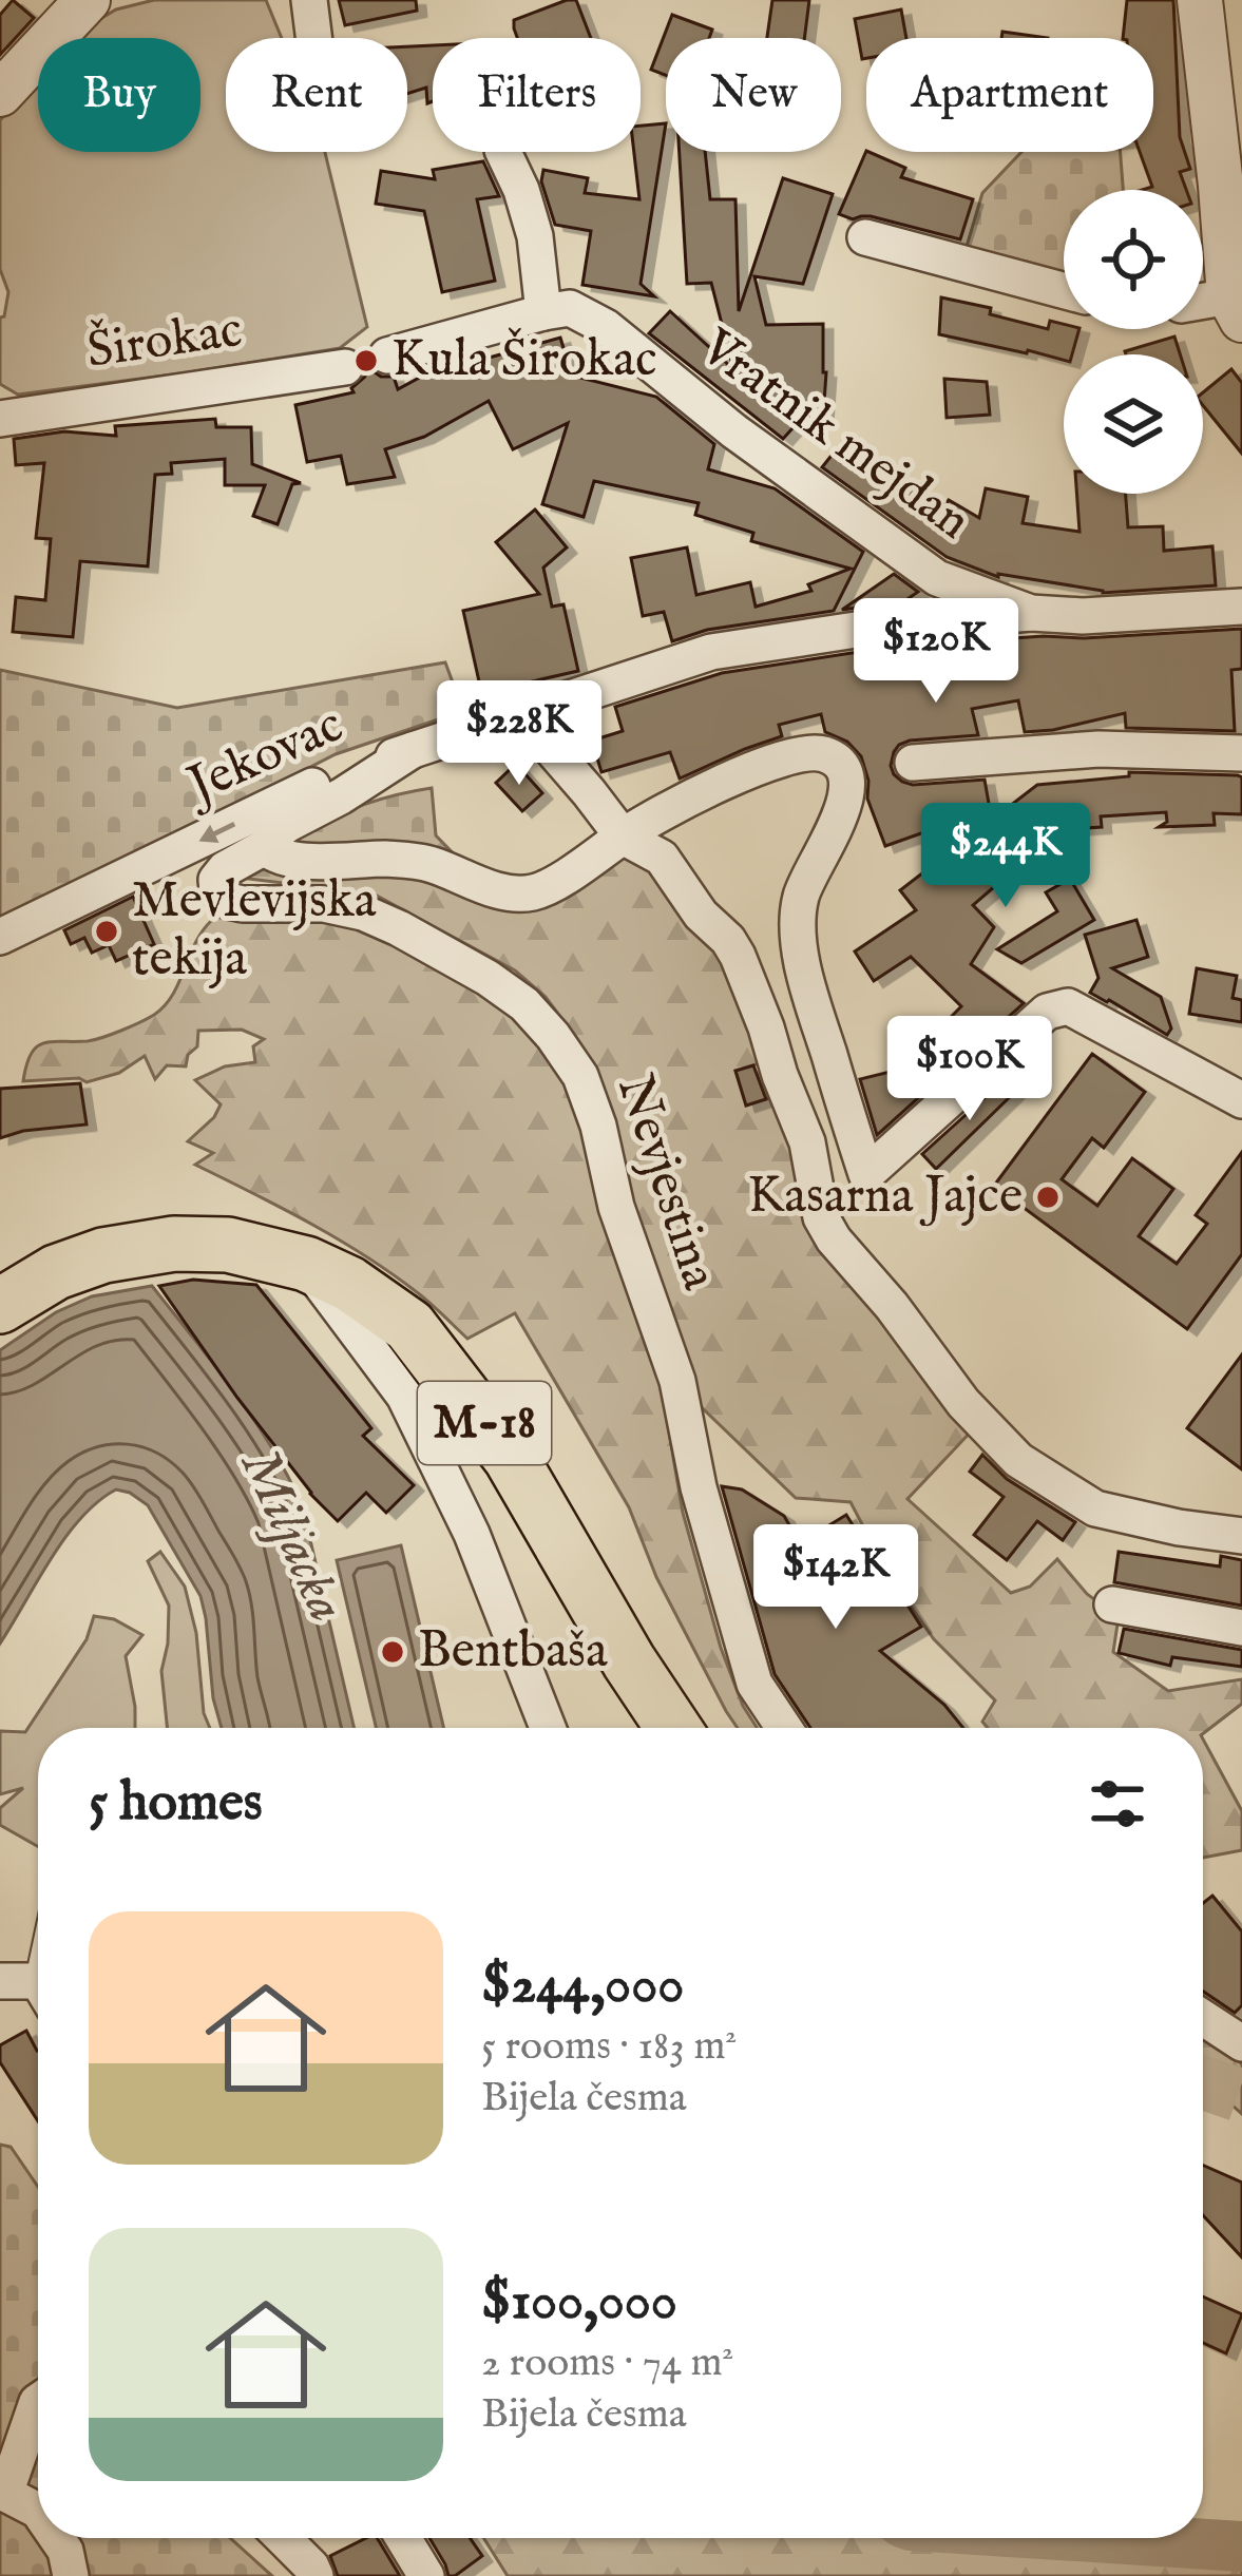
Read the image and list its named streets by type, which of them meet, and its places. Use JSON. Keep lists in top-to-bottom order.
{
  "streets": {
    "main road": ["M-18"],
    "street": [
      "Širokac",
      "Vratnik mejdan",
      "Jekovac",
      "Nevjestina"
    ]
  },
  "crossings": [
    ["Vratnik mejdan", "Jekovac"],
    ["Jekovac", "Nevjestina"]
  ],
  "one_way": ["Jekovac"],
  "water": ["Miljacka"],
  "places": [
    "Kula Širokac",
    "Mevlevijska tekija",
    "Kasarna Jajce",
    "Bentbaša"
  ],
  "page": {
    "chip": [
      "Buy",
      "Rent",
      "Filters",
      "New",
      "Apartment"
    ],
    "price": [
      "$120K",
      "$228K",
      "$244K",
      "$100K",
      "$142K"
    ],
    "heading": "5 homes",
    "list": [
      {
        "name": "$244,000",
        "note": "5 rooms · 183 m² · Bijela česma"
      },
      {
        "name": "$100,000",
        "note": "2 rooms · 74 m² · Bijela česma"
      }
    ]
  }
}
